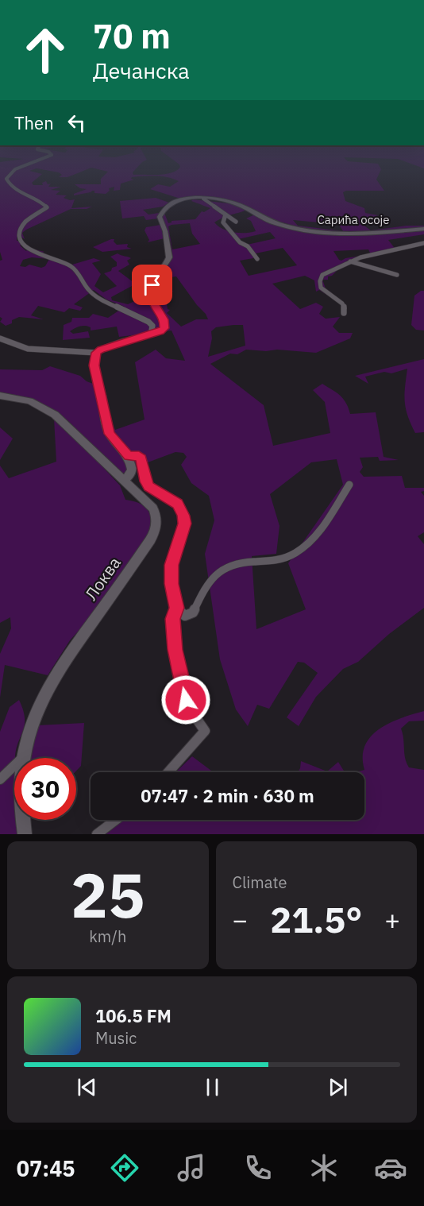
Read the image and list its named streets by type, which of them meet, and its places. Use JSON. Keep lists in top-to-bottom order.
{
  "streets": {
    "street": ["Сарића осоје", "Локва"]
  },
  "page": {
    "turn": ["70 m", "Дечанска"],
    "then": "Then",
    "limit": "30",
    "trip": "07:47 · 2 min · 630 m",
    "tile": [
      ["25", "km/h"],
      "Climate"
    ],
    "heat": ["−", "21.5°", "+"],
    "song": ["106.5 FM", "Music"],
    "tabs": "07:45"
  }
}
